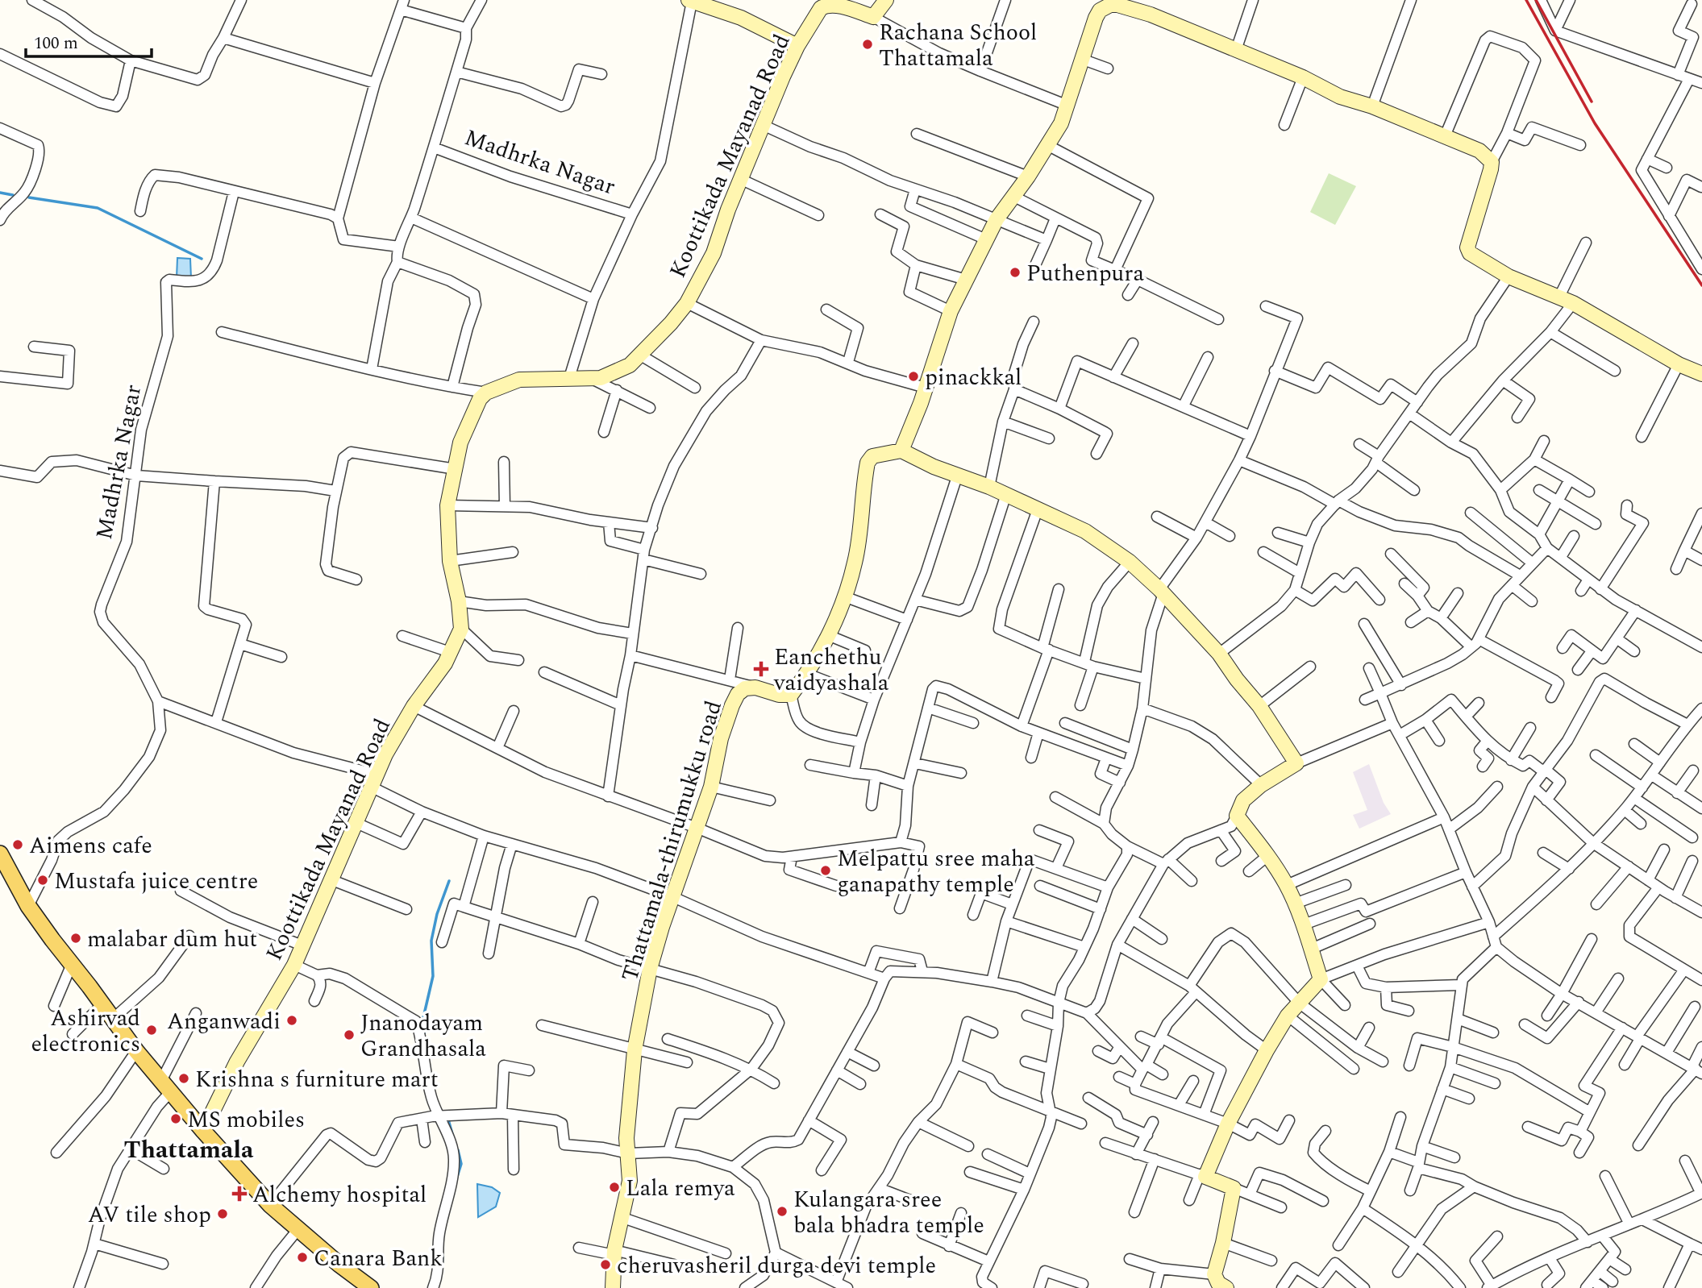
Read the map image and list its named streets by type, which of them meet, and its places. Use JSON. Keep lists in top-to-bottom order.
{
  "streets": {
    "street": ["Koottikada Mayanad Road", "Madhrka Nagar", "Thattamala-thirumukku road"]
  },
  "districts": ["Thattamala"],
  "places": {
    "other": [
      "Rachana School Thattamala",
      "Puthenpura",
      "pinackkal",
      "Aimens cafe",
      "Melpattu sree maha ganapathy temple",
      "Mustafa juice centre",
      "malabar dum hut",
      "Anganwadi",
      "Ashirvad electronics",
      "Jnanodayam Grandhasala",
      "Krishna s furniture mart",
      "MS mobiles",
      "Lala remya",
      "Kulangara sree bala bhadra temple",
      "AV tile shop",
      "Canara Bank",
      "cheruvasheril durga devi temple"
    ],
    "health": ["Eanchethu vaidyashala", "Alchemy hospital"]
  },
  "scale_bar": "100 m"
}
